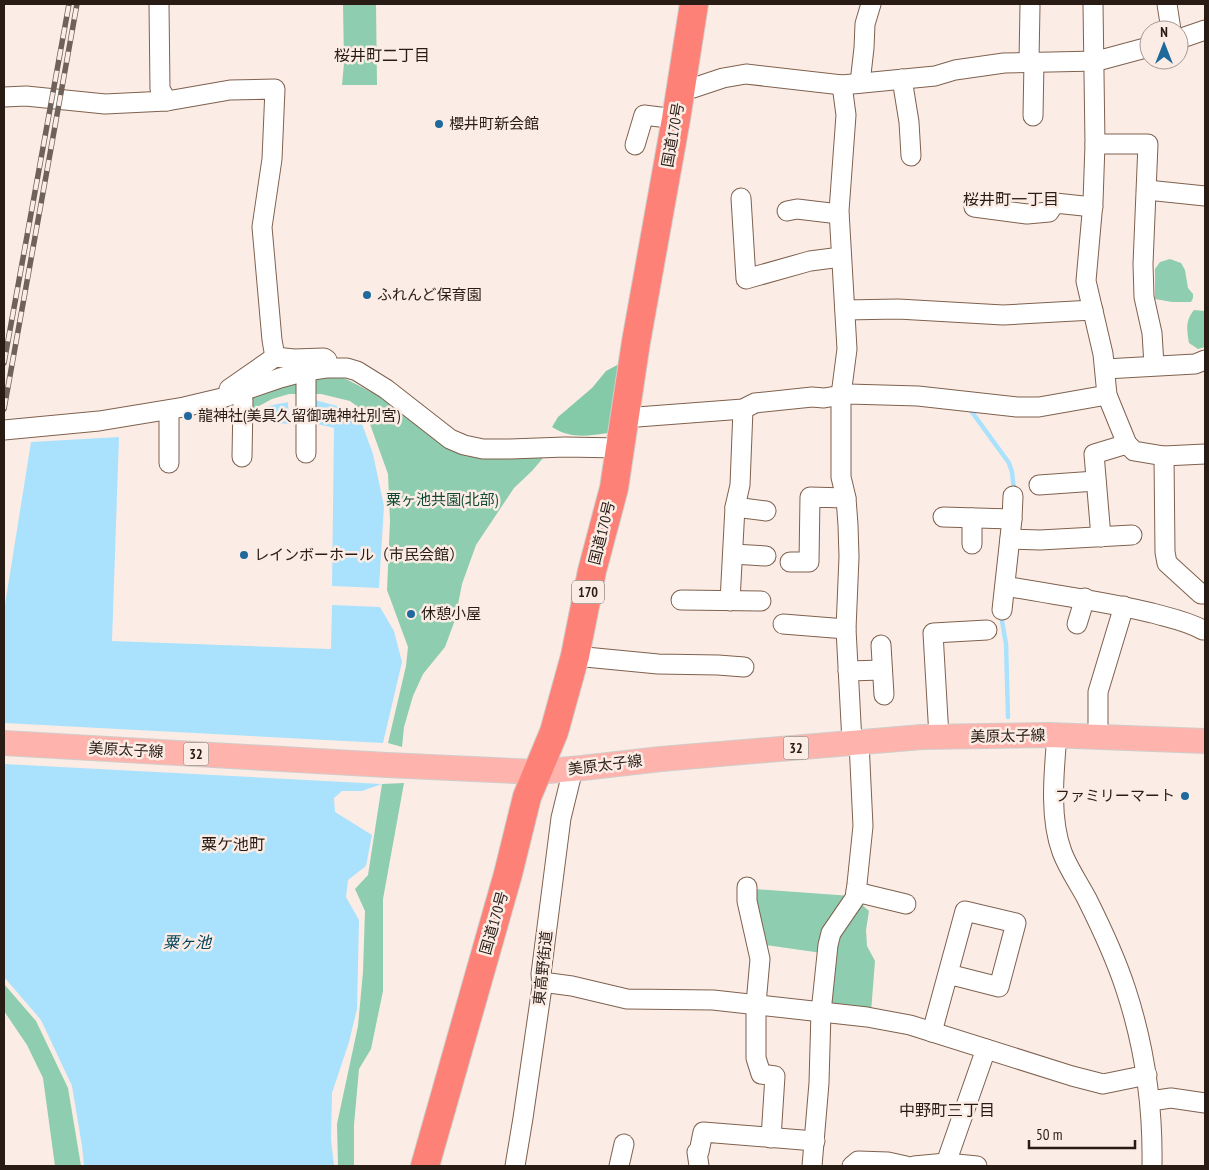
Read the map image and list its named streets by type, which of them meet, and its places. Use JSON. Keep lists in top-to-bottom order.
{
  "streets": {
    "highway": ["国道170号", "170"],
    "main road": ["美原太子線", "32"],
    "street": ["東高野街道"]
  },
  "crossings": [
    ["国道170号", "美原太子線"],
    ["美原太子線", "東高野街道"]
  ],
  "districts": [
    "桜井町二丁目",
    "桜井町一丁目",
    "粟ケ池町",
    "中野町三丁目"
  ],
  "water": ["粟ヶ池"],
  "parks": ["粟ヶ池共園(北部)"],
  "places": [
    "櫻井町新会館",
    "ふれんど保育園",
    "龍神社(美具久留御魂神社別宮)",
    "レインボーホール（市民会館）",
    "休憩小屋",
    "ファミリーマート"
  ],
  "scale_bar": "50 m",
  "north": "top"
}
